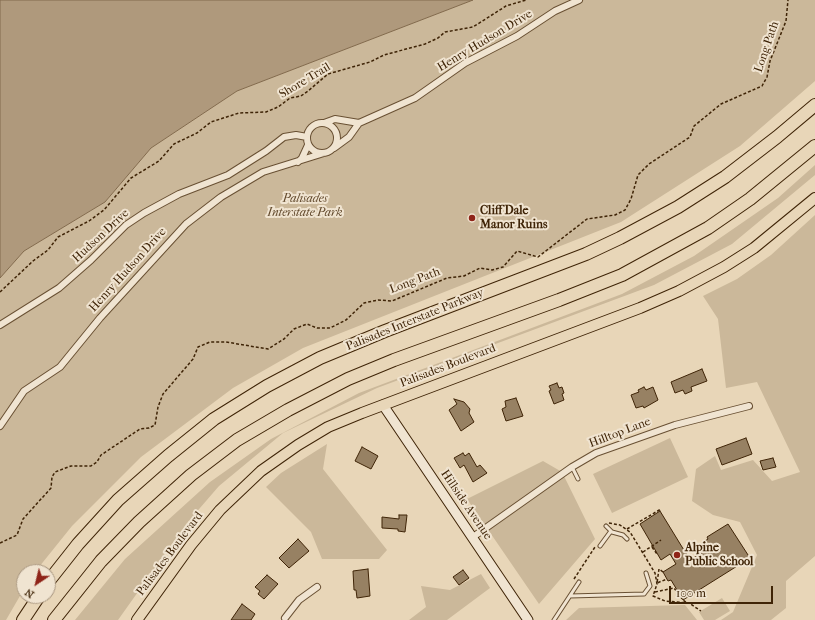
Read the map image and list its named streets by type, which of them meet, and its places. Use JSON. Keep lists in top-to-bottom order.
{
  "streets": {
    "highway": ["Palisades Interstate Parkway"],
    "main road": ["Palisades Boulevard", "Hillside Avenue"],
    "street": ["Henry Hudson Drive", "Hudson Drive", "Hilltop Lane"],
    "path": ["Long Path", "Shore Trail"]
  },
  "crossings": [
    ["Henry Hudson Drive", "Hudson Drive"],
    ["Palisades Boulevard", "Hillside Avenue"],
    ["Hilltop Lane", "Hillside Avenue"]
  ],
  "parks": ["Palisades Interstate Park"],
  "places": ["Cliff Dale Manor Ruins", "Alpine Public School"],
  "scale_bar": "100 m",
  "north": "bottom left"
}
